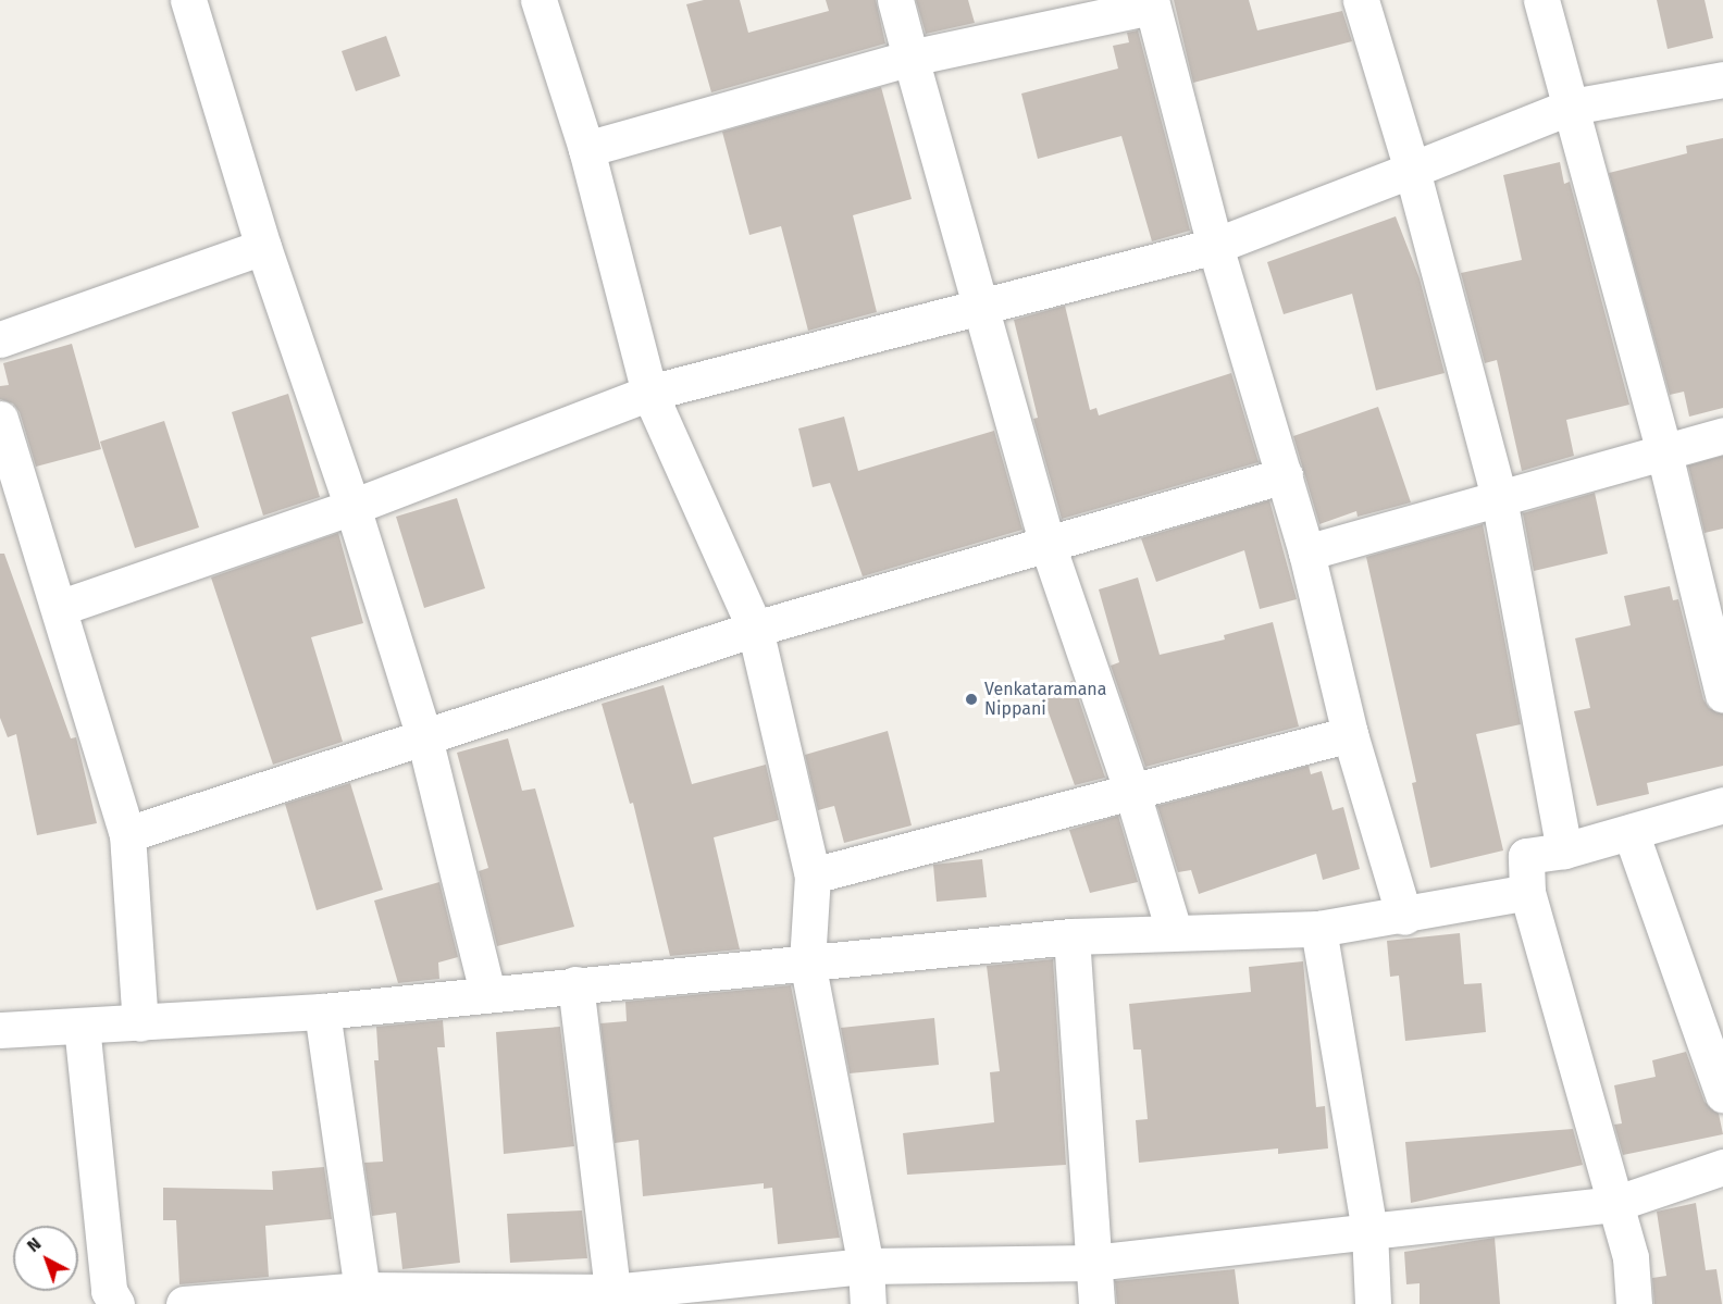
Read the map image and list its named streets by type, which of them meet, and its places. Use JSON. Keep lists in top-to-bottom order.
{
  "places": ["Venkataramana Nippani"],
  "north": "top left"
}
